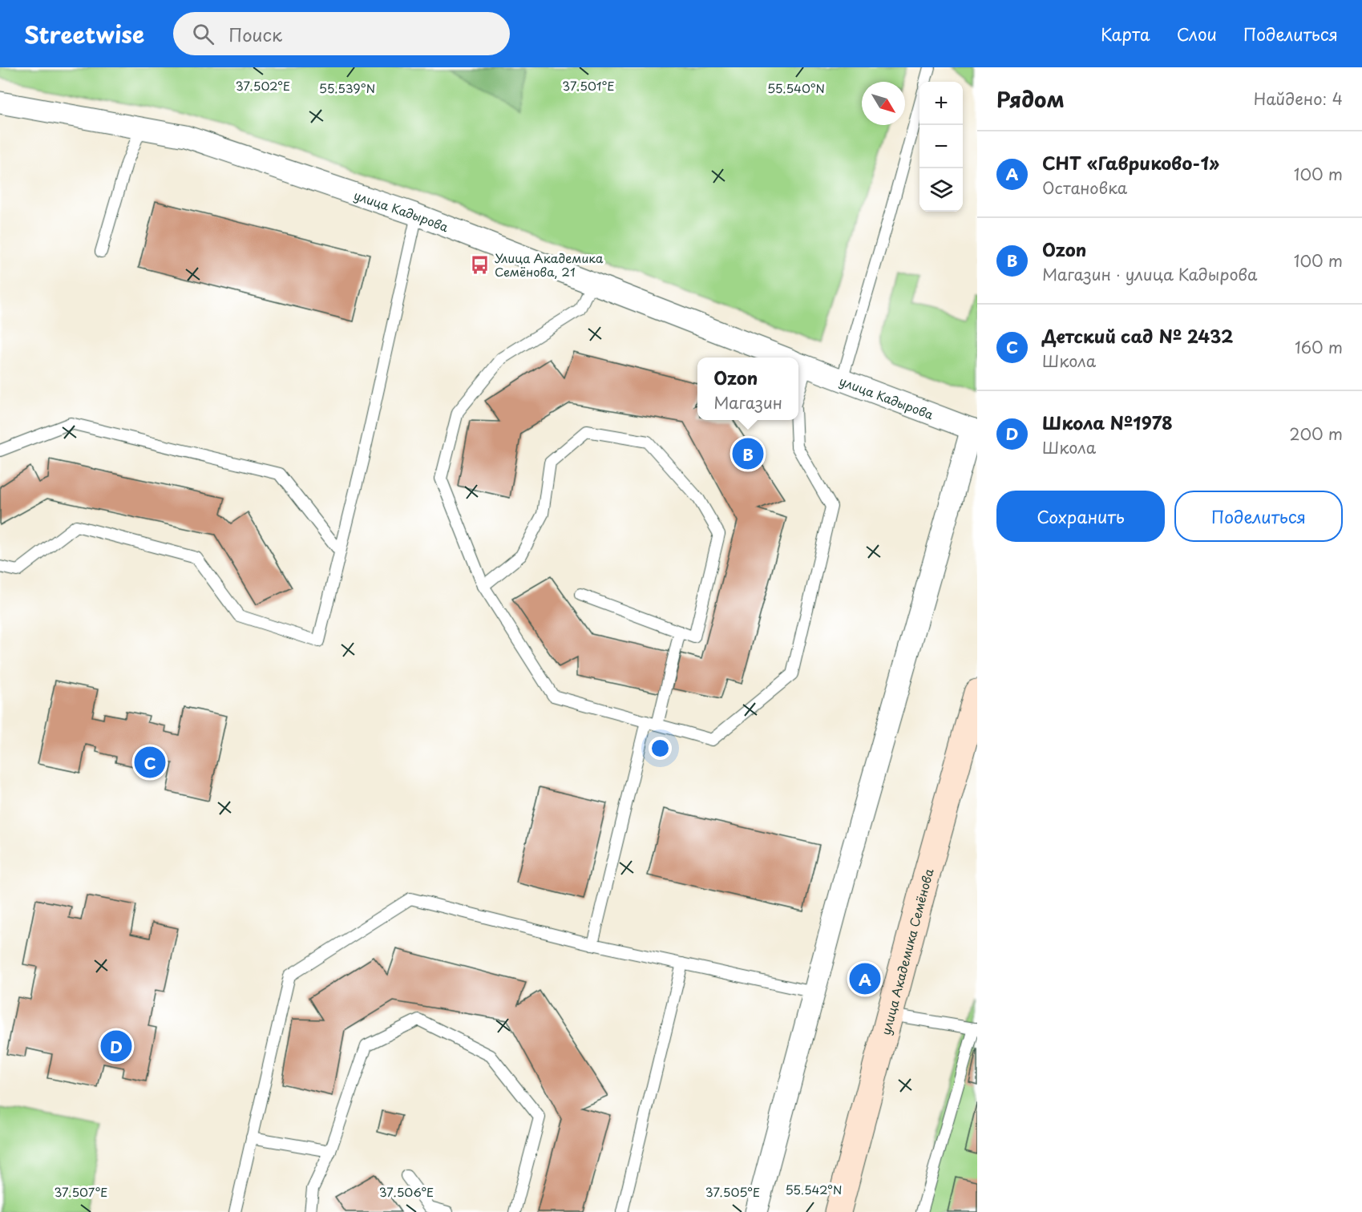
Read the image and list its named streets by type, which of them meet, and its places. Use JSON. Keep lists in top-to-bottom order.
{
  "streets": {
    "main road": ["улица Академика Семёнова"],
    "street": ["улица Кадырова"]
  },
  "places": {
    "bus stop": ["Улица Академика Семёнова, 21"]
  },
  "north": "bottom right",
  "page": {
    "header": "Streetwise",
    "search": "Поиск",
    "nav": ["Карта", "Слои", "Поделиться"],
    "heading": ["Рядом", "Найдено: 4"],
    "map_buttons": ["+", "−"],
    "list": [
      {
        "mark": "A",
        "name": "СНТ «Гавриково-1»",
        "note": "Остановка",
        "value": "100 m"
      },
      {
        "mark": "B",
        "name": "Ozon",
        "note": "Магазин · улица Кадырова",
        "value": "100 m"
      },
      {
        "mark": "C",
        "name": "Детский сад № 2432",
        "note": "Школа",
        "value": "160 m"
      },
      {
        "mark": "D",
        "name": "Школа №1978",
        "note": "Школа",
        "value": "200 m"
      }
    ],
    "popup": ["Ozon", "Магазин"],
    "pins": [
      "B",
      "C",
      "A",
      "D"
    ],
    "buttons": ["Сохранить", "Поделиться"]
  },
  "coordinates": [
    "37.502°E",
    "37.501°E",
    "55.539°N",
    "55.540°N",
    "55.542°N",
    "37.507°E",
    "37.506°E",
    "37.505°E"
  ]
}
